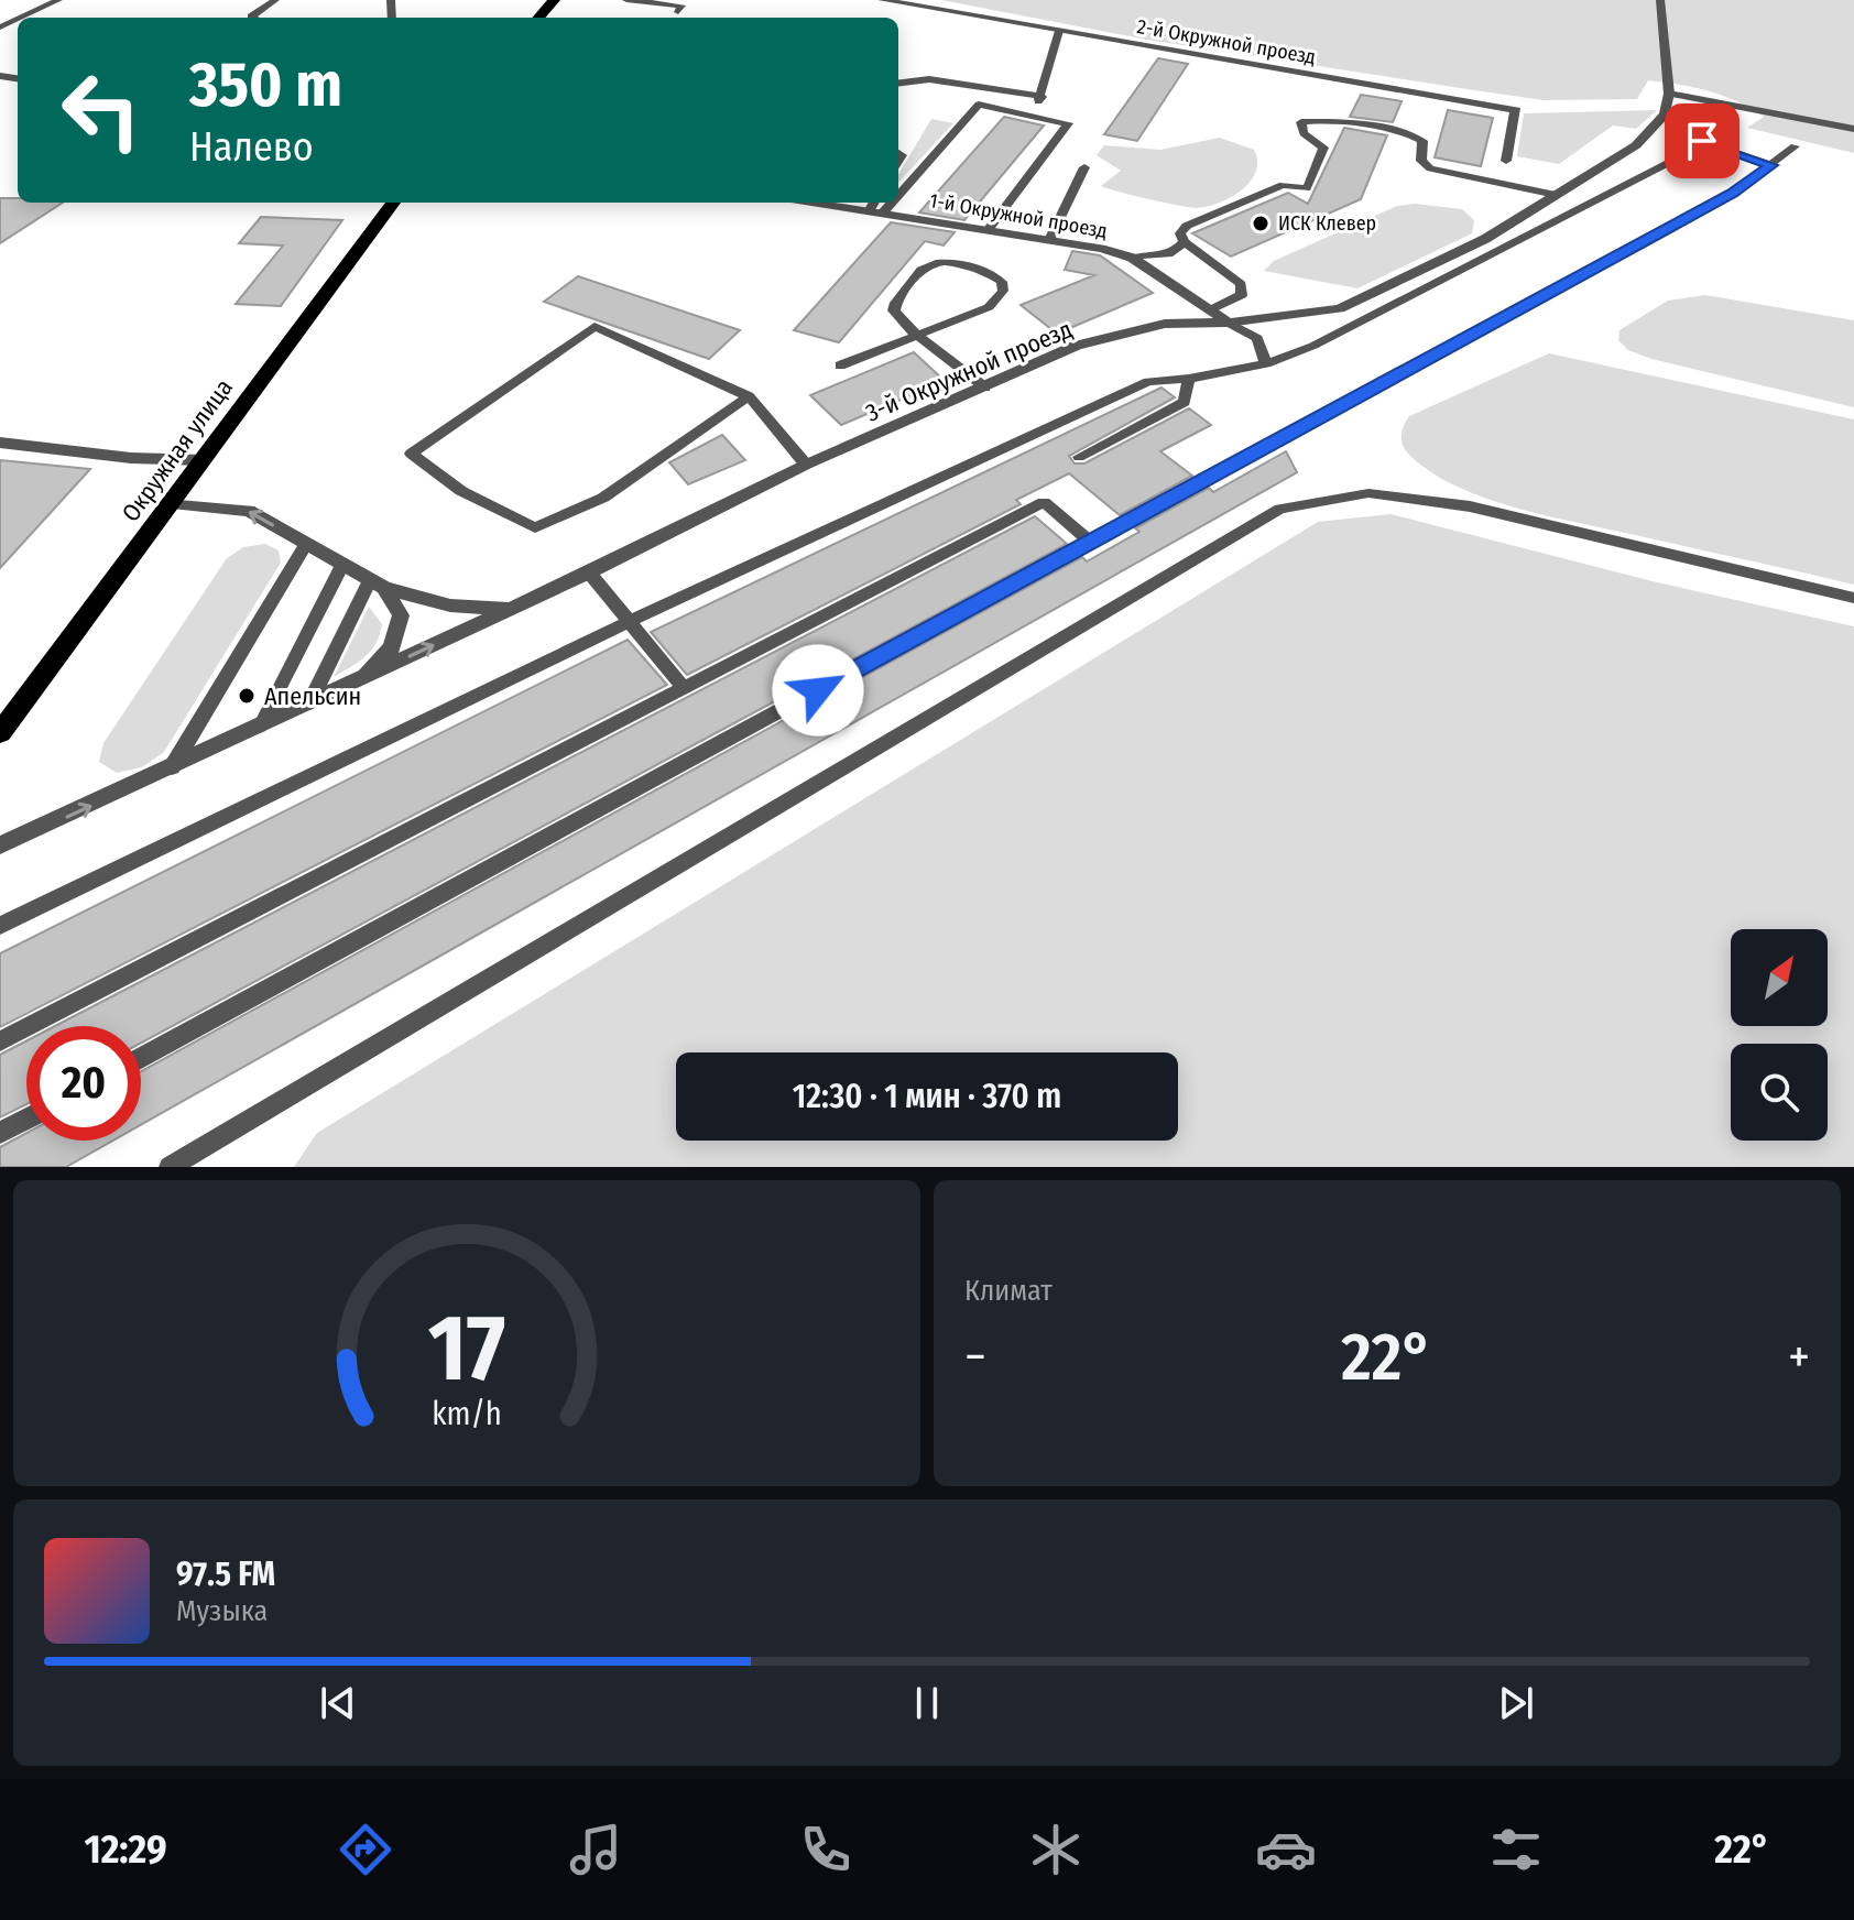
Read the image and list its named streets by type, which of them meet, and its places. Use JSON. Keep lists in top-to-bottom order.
{
  "streets": {
    "main road": ["Окружная улица"],
    "street": ["2-й Окружной проезд", "1-й Окружной проезд", "3-й Окружной проезд"]
  },
  "crossings": [
    ["1-й Окружной проезд", "3-й Окружной проезд"]
  ],
  "places": ["ИСК Клевер", "Апельсин"],
  "north": "top right",
  "page": {
    "turn": ["350 m", "Налево"],
    "limit": "20",
    "trip": "12:30 · 1 мин · 370 m",
    "tile": "Климат",
    "heat": ["−", "22°", "+"],
    "song": ["97.5 FM", "Музыка"],
    "tabs": ["12:29", "22°"],
    "gauge": ["17", "km/h"]
  }
}
